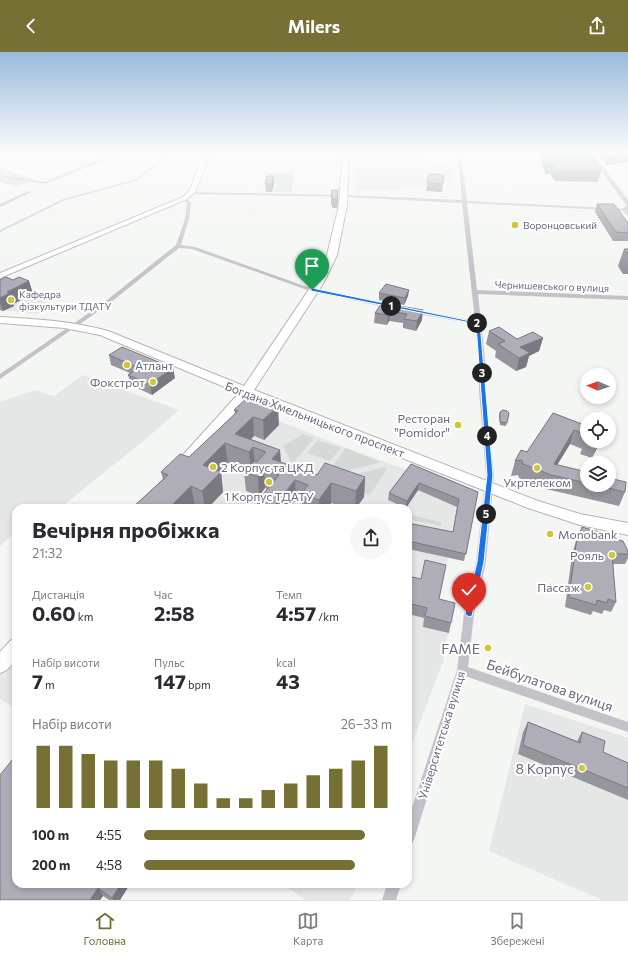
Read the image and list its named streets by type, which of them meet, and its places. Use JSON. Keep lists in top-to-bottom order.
{
  "streets": {
    "highway": ["Богдана Хмельницького проспект"],
    "street": ["Чернишевського вулиця", "Бейбулатова вулиця", "Університетська вулиця"]
  },
  "crossings": [
    ["Чернишевського вулиця", "Університетська вулиця"],
    ["Богдана Хмельницького проспект", "Університетська вулиця"],
    ["Бейбулатова вулиця", "Університетська вулиця"]
  ],
  "places": [
    "Воронцовський",
    "Кафедра фізкультури ТДАТУ",
    "Атлант",
    "Фокстрот",
    "Ресторан \"Pomidor\"",
    "2 Корпус та ЦКД",
    "Укртелеком",
    "1 Корпус ТДАТУ",
    "Monobank",
    "Рояль",
    "Пассаж",
    "FAME",
    "8 Корпус"
  ],
  "north": "left",
  "page": {
    "header": "Milers",
    "pins": [
      "1",
      "2",
      "3",
      "4",
      "5"
    ],
    "heading": ["Вечірня пробіжка", "21:32"],
    "stats": [
      ["Дистанція", "0.60 km"],
      ["Час", "2:58"],
      ["Темп", "4:57 /km"],
      ["Набір висоти", "7 m"],
      ["Пульс", "147 bpm"],
      ["kcal", "43"]
    ],
    "chart": ["Набір висоти", "26–33 m"],
    "list": [
      {
        "name": "100 m",
        "note": "4:55"
      },
      {
        "name": "200 m",
        "note": "4:58"
      }
    ],
    "tabs": ["Головна", "Карта", "Збережені"]
  }
}
